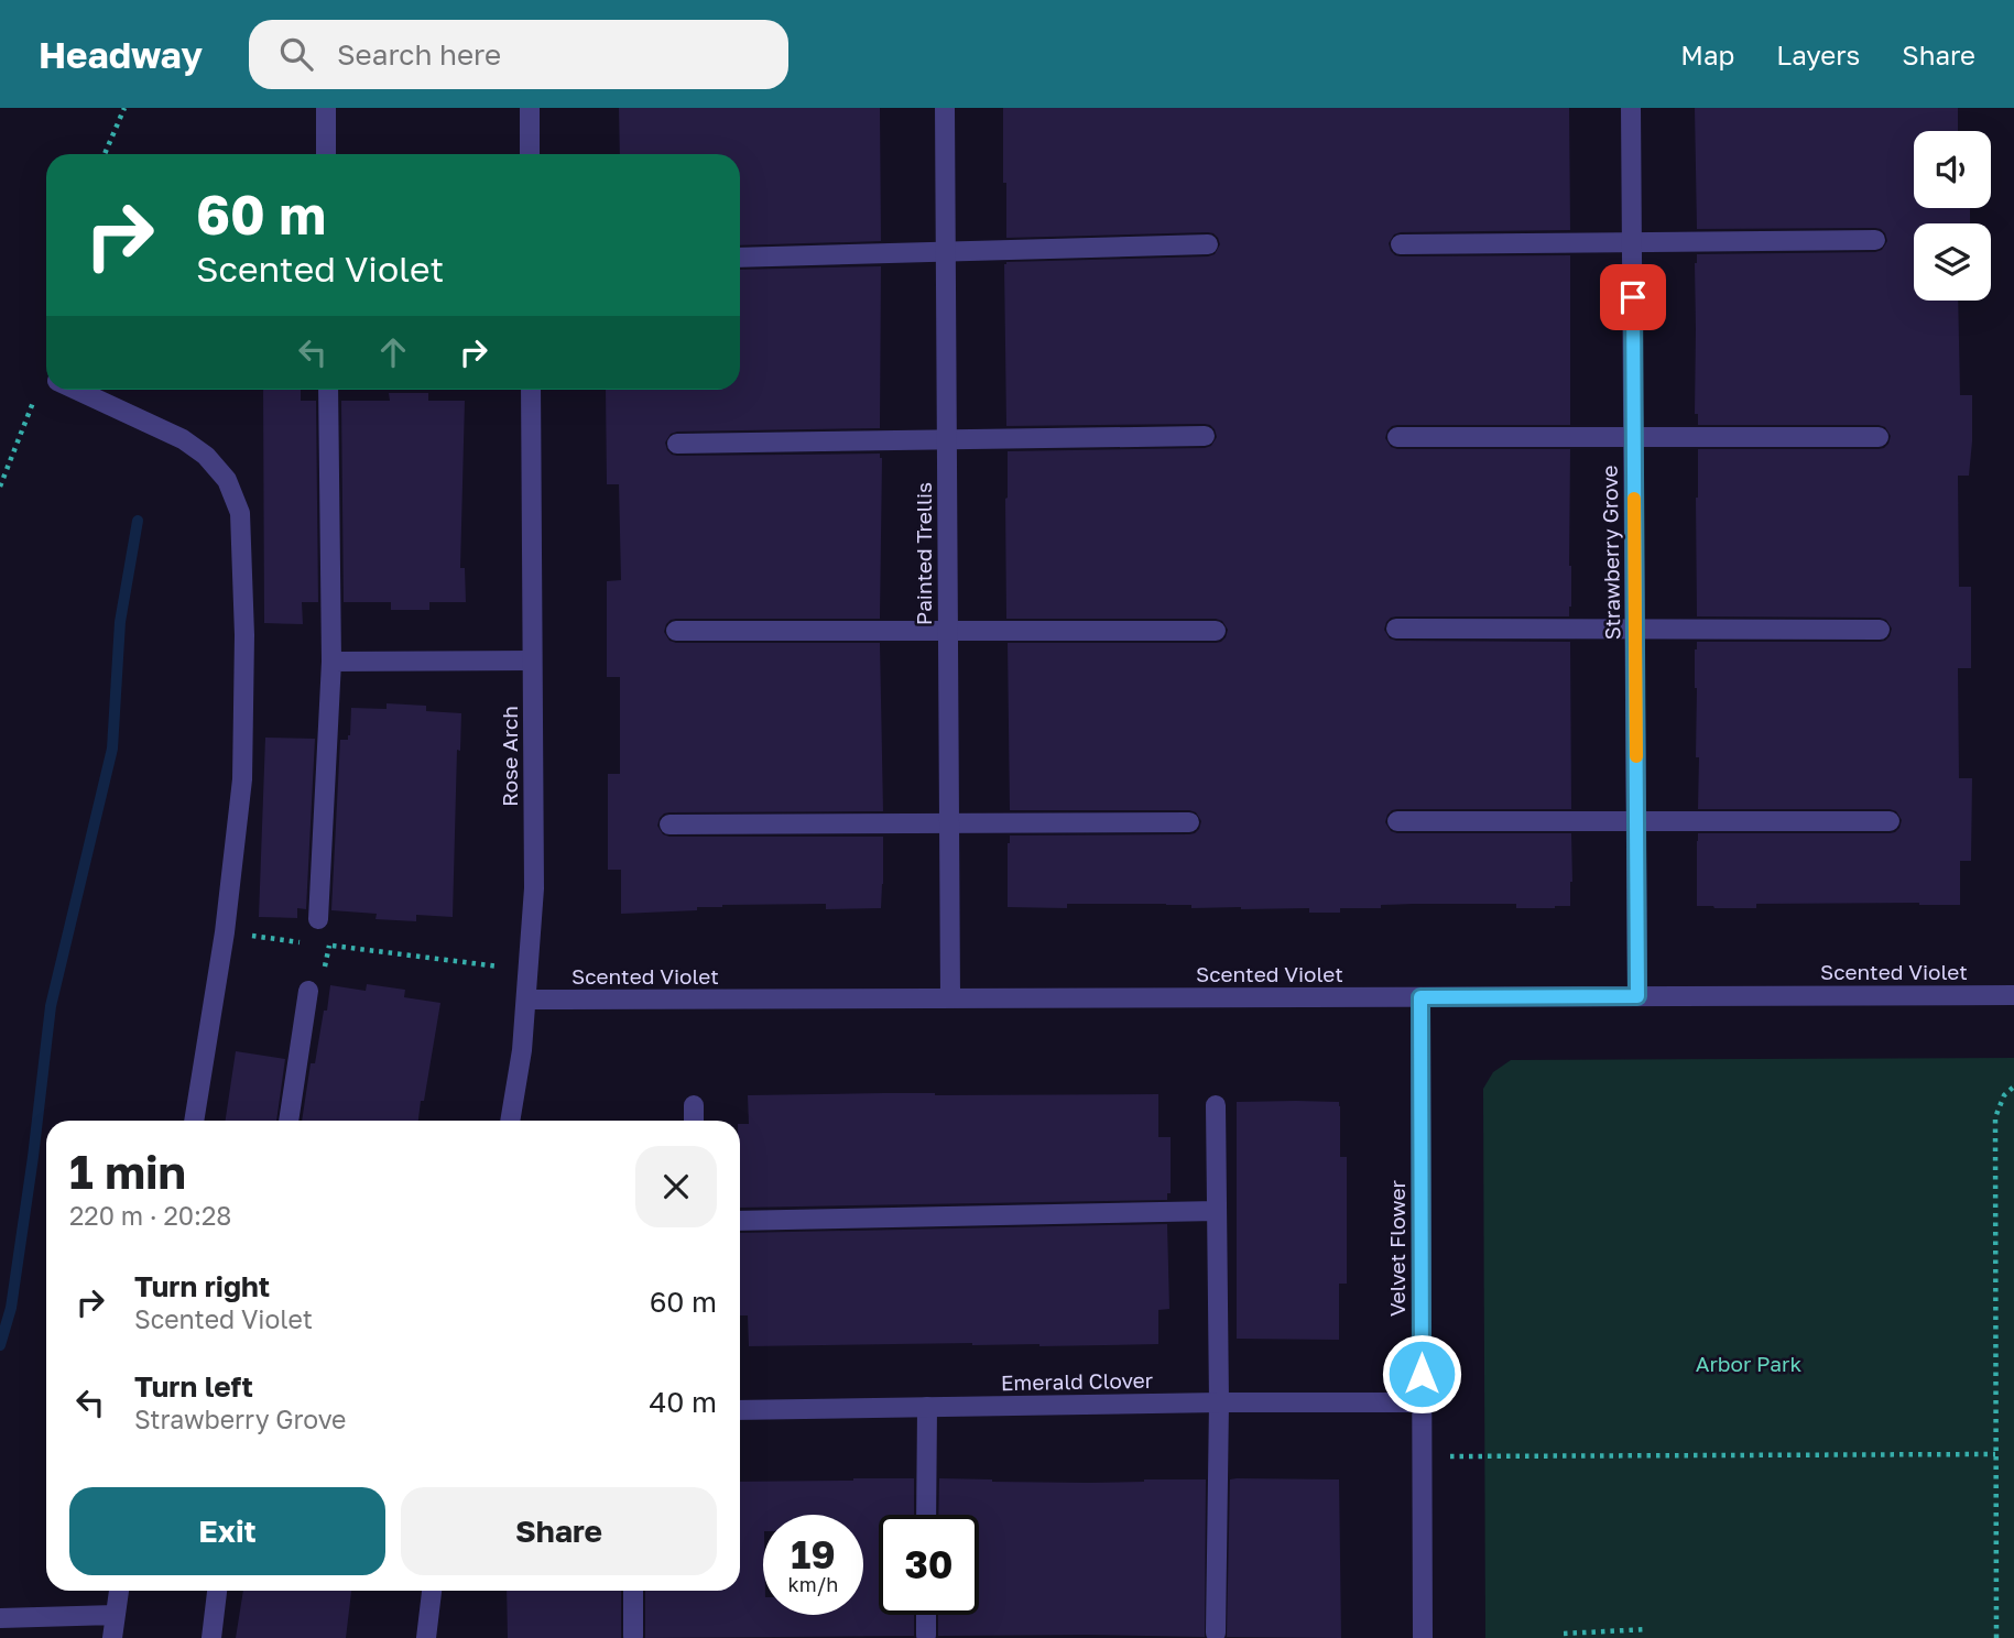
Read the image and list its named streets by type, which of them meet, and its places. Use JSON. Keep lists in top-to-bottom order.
{
  "streets": {
    "street": [
      "Strawberry Grove",
      "Painted Trellis",
      "Rose Arch",
      "Scented Violet",
      "Velvet Flower",
      "Emerald Clover"
    ]
  },
  "crossings": [
    ["Strawberry Grove", "Scented Violet"],
    ["Painted Trellis", "Scented Violet"],
    ["Rose Arch", "Scented Violet"],
    ["Scented Violet", "Velvet Flower"],
    ["Velvet Flower", "Emerald Clover"]
  ],
  "parks": ["Arbor Park"],
  "page": {
    "header": "Headway",
    "search": "Search here",
    "nav": ["Map", "Layers", "Share"],
    "turn": ["60 m", "Scented Violet"],
    "heading": ["1 min", "220 m · 20:28"],
    "list": [
      {
        "name": "Turn right",
        "note": "Scented Violet",
        "value": "60 m"
      },
      {
        "name": "Turn left",
        "note": "Strawberry Grove",
        "value": "40 m"
      }
    ],
    "buttons": ["Exit", "Share"],
    "speed": "19 km/h",
    "limit": "30"
  }
}
